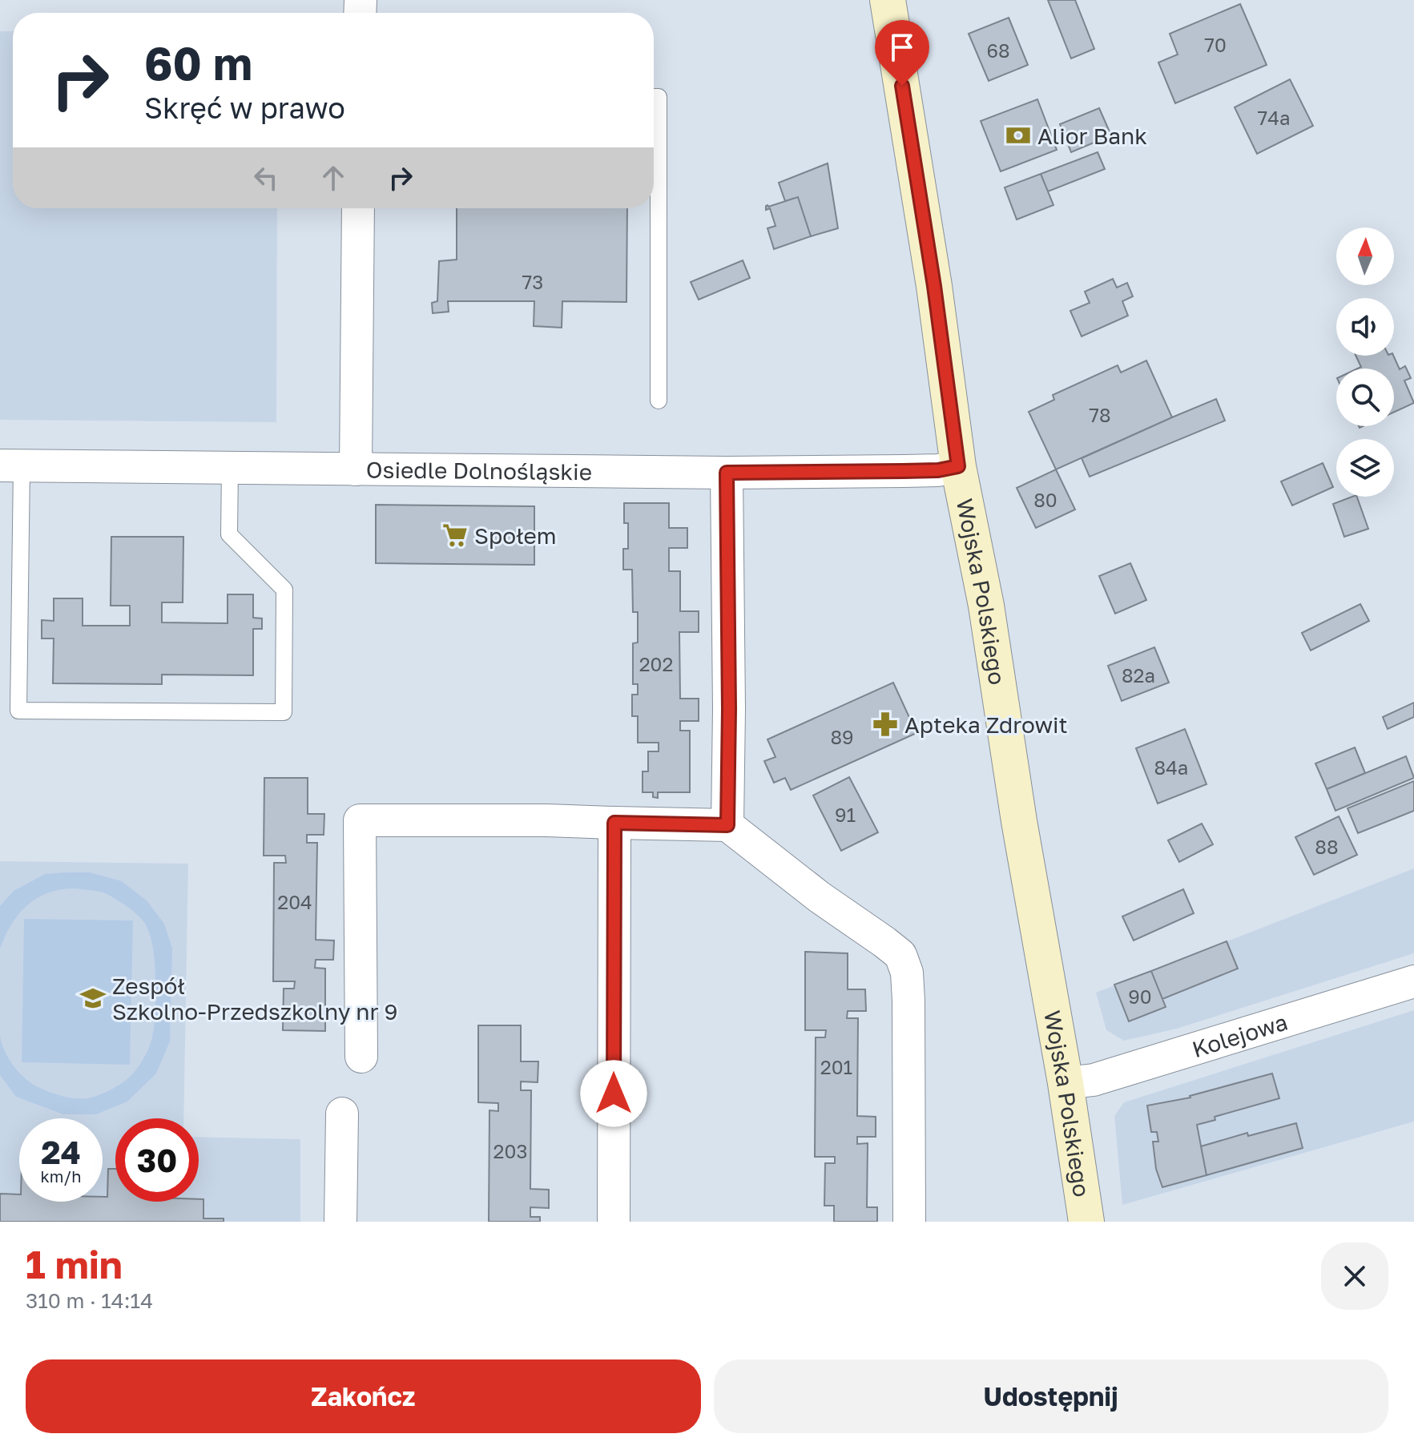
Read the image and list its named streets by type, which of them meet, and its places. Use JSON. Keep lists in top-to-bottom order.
{
  "streets": {
    "street": ["Osiedle Dolnośląskie", "Wojska Polskiego", "Kolejowa"]
  },
  "crossings": [
    ["Osiedle Dolnośląskie", "Wojska Polskiego"],
    ["Wojska Polskiego", "Kolejowa"]
  ],
  "places": {
    "bank": ["Alior Bank"],
    "supermarket": ["Społem"],
    "pharmacy": ["Apteka Zdrowit"],
    "school or university": ["Zespół Szkolno-Przedszkolny nr 9"]
  },
  "house_numbers": [
    "70",
    "68",
    "74a",
    "73",
    "78",
    "80",
    "202",
    "82a",
    "89",
    "84a",
    "91",
    "88",
    "204",
    "90",
    "201",
    "203"
  ],
  "north": "top",
  "page": {
    "turn": ["60 m", "Skręć w prawo"],
    "speed": "24 km/h",
    "limit": "30",
    "heading": ["1 min", "310 m · 14:14"],
    "buttons": ["Zakończ", "Udostępnij"]
  }
}
